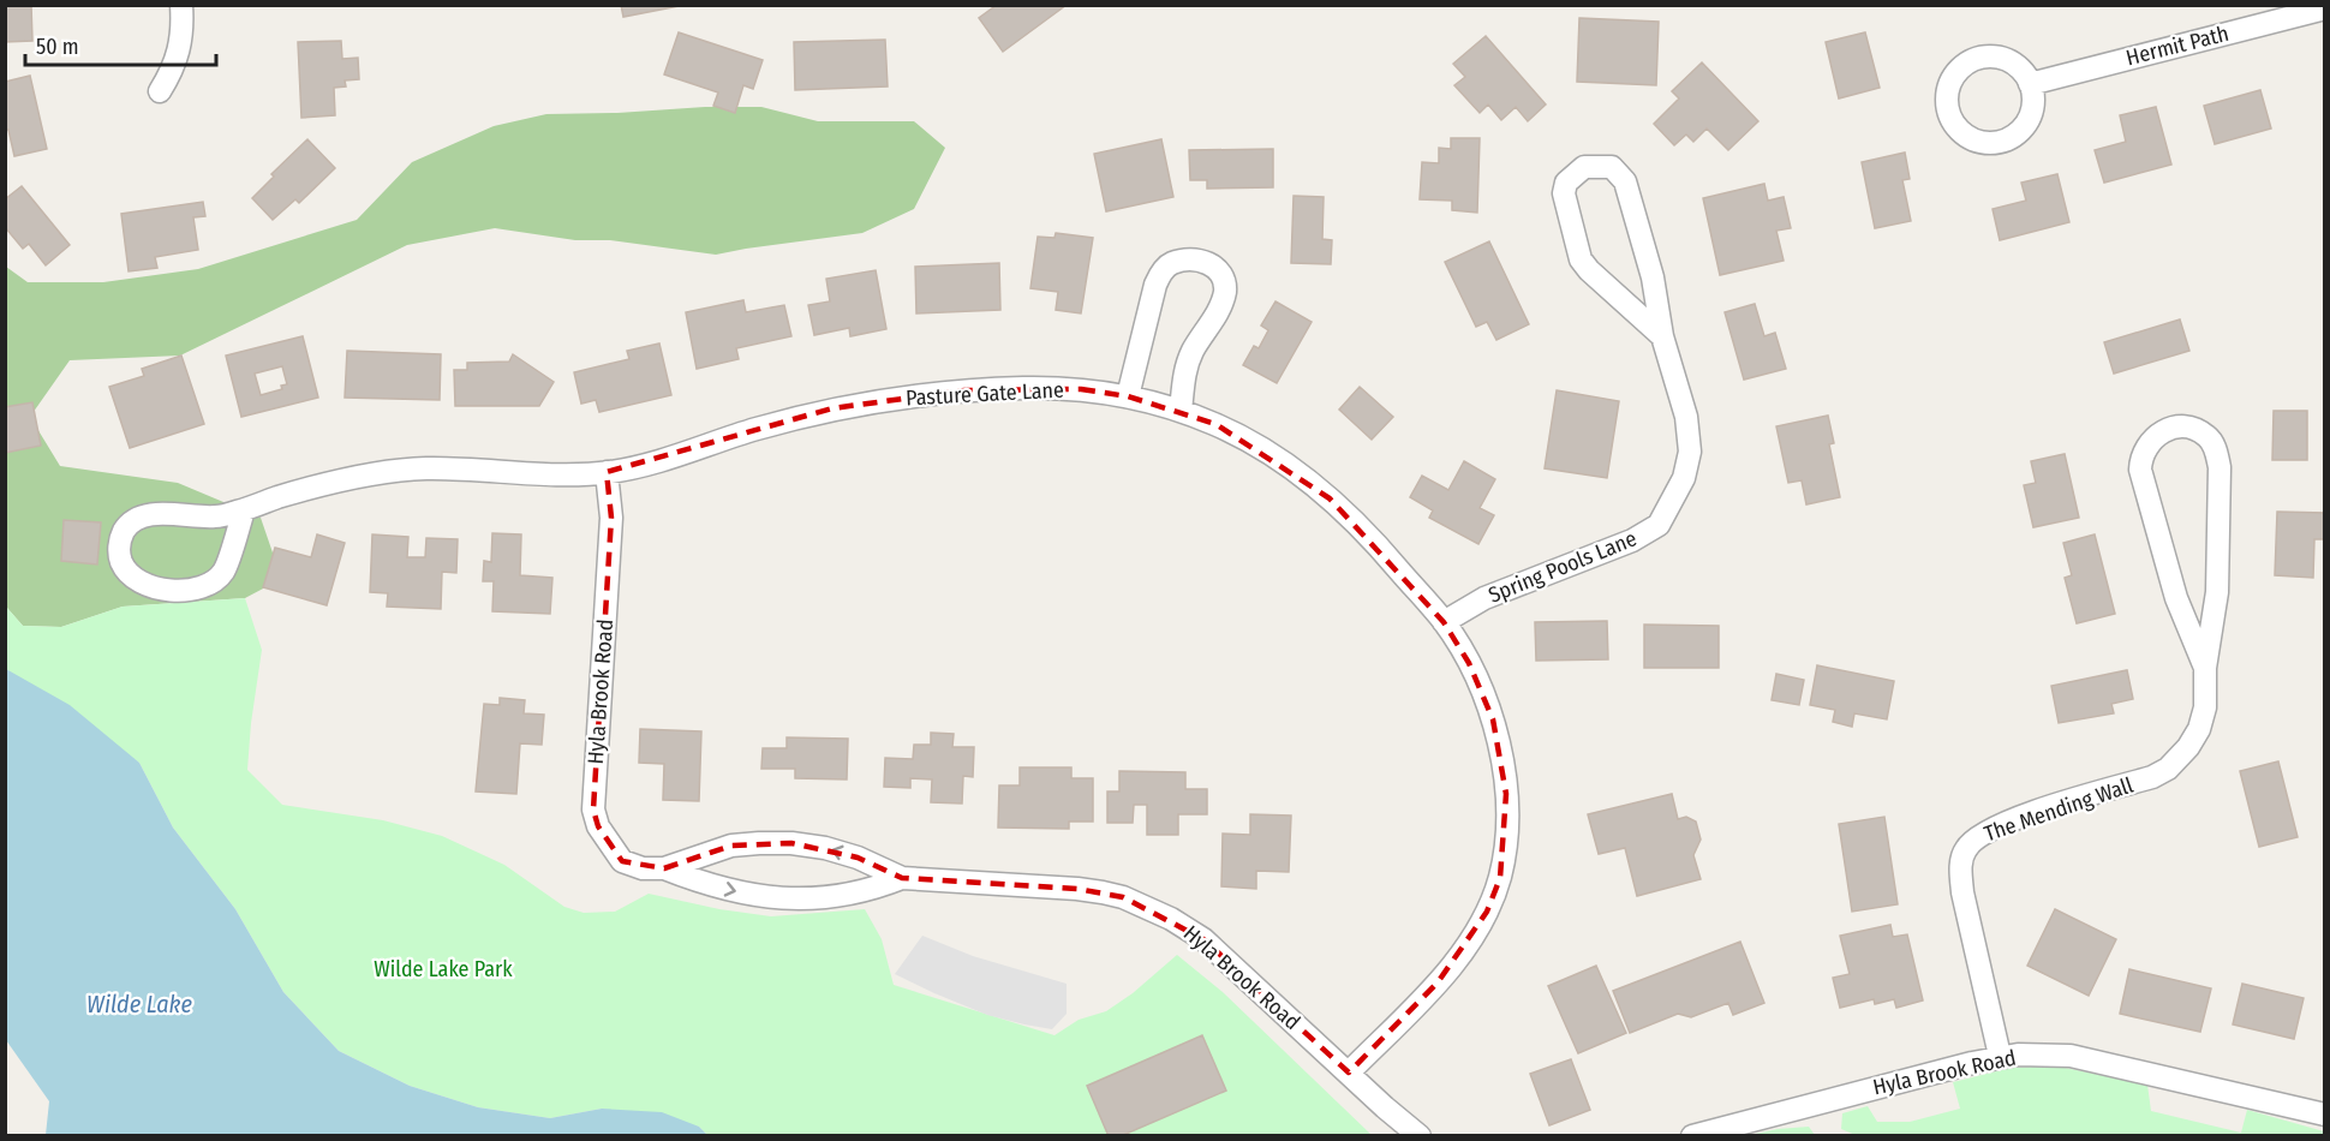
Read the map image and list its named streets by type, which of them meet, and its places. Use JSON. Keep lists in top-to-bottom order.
{
  "streets": {
    "street": [
      "Hermit Path",
      "Pasture Gate Lane",
      "Spring Pools Lane",
      "Hyla Brook Road",
      "The Mending Wall"
    ]
  },
  "crossings": [
    ["Pasture Gate Lane", "Spring Pools Lane"],
    ["Pasture Gate Lane", "Hyla Brook Road"],
    ["Hyla Brook Road", "The Mending Wall"]
  ],
  "water": ["Wilde Lake"],
  "parks": ["Wilde Lake Park"],
  "scale_bar": "50 m"
}
